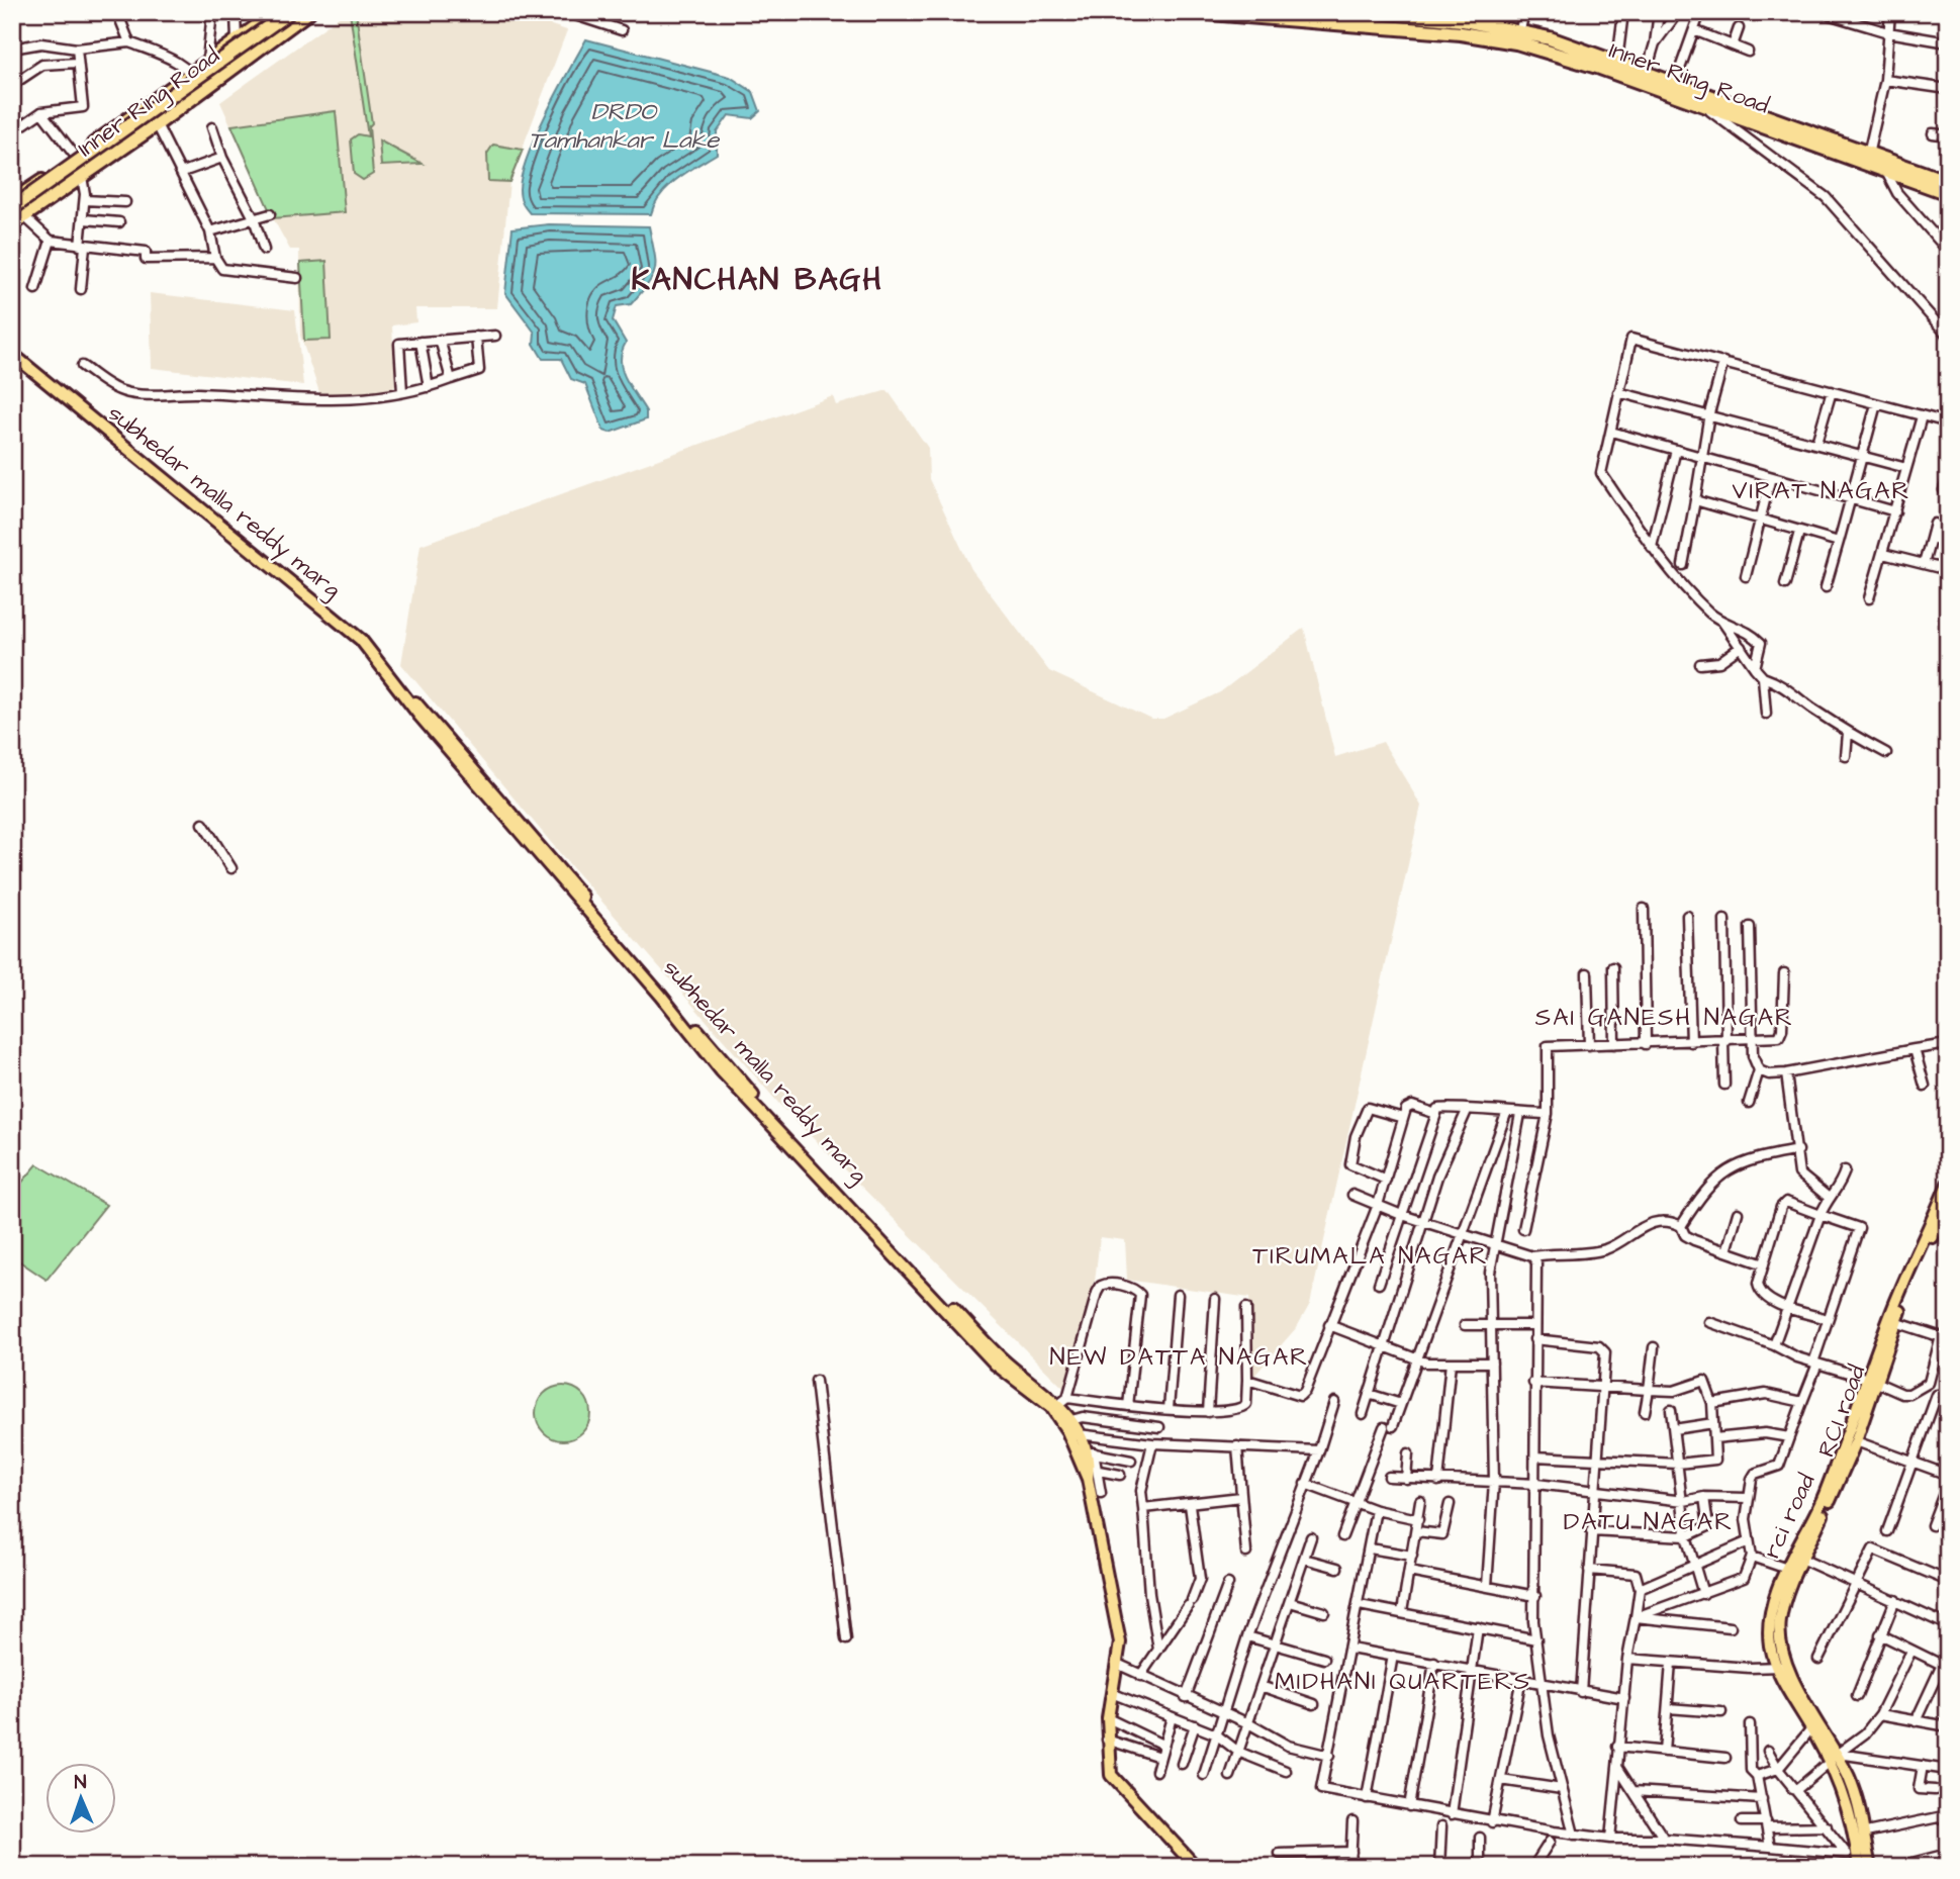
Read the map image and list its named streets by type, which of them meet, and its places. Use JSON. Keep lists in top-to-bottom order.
{
  "streets": {
    "highway": ["Inner Ring Road"],
    "main road": ["subhedar malla reddy marg", "RCI road", "rci road"]
  },
  "crossings": [
    ["RCI road", "rci road"]
  ],
  "districts": [
    "KANCHAN BAGH",
    "VIRAT NAGAR",
    "SAI GANESH NAGAR",
    "TIRUMALA NAGAR",
    "NEW DATTA NAGAR",
    "DATU NAGAR",
    "MIDHANI QUARTERS"
  ],
  "water": ["DRDO Tamhankar Lake"],
  "north": "top"
}
